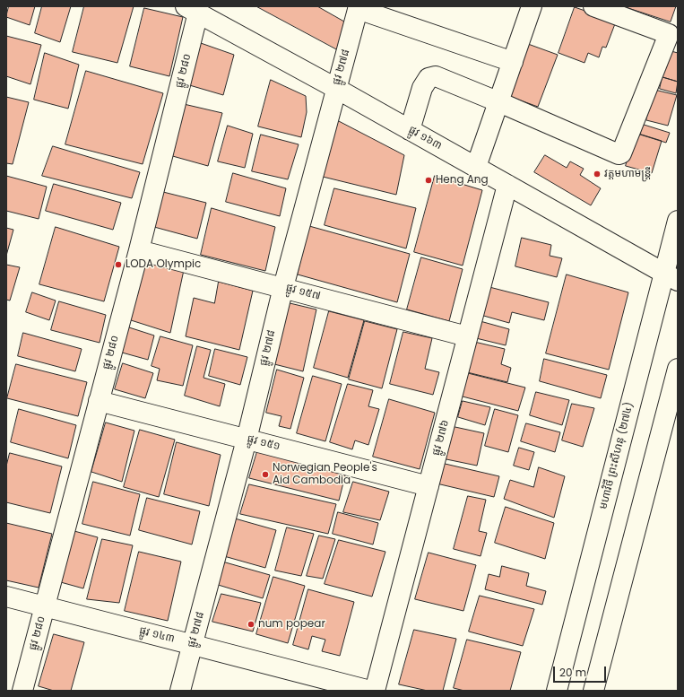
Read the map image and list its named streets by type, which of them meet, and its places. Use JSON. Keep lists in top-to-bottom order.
{
  "streets": {
    "street": [
      "ផ្លូវ ២៧៨",
      "ផ្លូវ ២៨០",
      "ផ្លូវ ១៦៣",
      "ផ្លូវ ១៥៧",
      "ផ្លូវ ២៧៦",
      "ផ្លូវ ១៥១",
      "មហាវិថី ព្រះសីហនុ (២៧៤)",
      "ផ្លូវ ១៤៣"
    ]
  },
  "crossings": [
    ["ផ្លូវ ២៧៨", "ផ្លូវ ១៦៣"],
    ["ផ្លូវ ២៧៨", "ផ្លូវ ១៥៧"],
    ["ផ្លូវ ២៧៨", "ផ្លូវ ១៥១"],
    ["ផ្លូវ ២៧៨", "ផ្លូវ ១៤៣"],
    ["ផ្លូវ ២៨០", "ផ្លូវ ១៦៣"],
    ["ផ្លូវ ២៨០", "ផ្លូវ ១៥៧"],
    ["ផ្លូវ ២៨០", "ផ្លូវ ១៥១"],
    ["ផ្លូវ ២៨០", "ផ្លូវ ១៤៣"],
    ["ផ្លូវ ១៦៣", "ផ្លូវ ២៧៦"],
    ["ផ្លូវ ១៦៣", "មហាវិថី ព្រះសីហនុ (២៧៤)"],
    ["ផ្លូវ ១៥៧", "ផ្លូវ ២៧៦"],
    ["ផ្លូវ ២៧៦", "ផ្លូវ ១៥១"]
  ],
  "places": [
    "វត្តមហាមន្រ្តី",
    "Heng Ang",
    "LODA Olympic",
    "Norwegian People's Aid Cambodia",
    "num popear"
  ],
  "scale_bar": "20 m"
}
